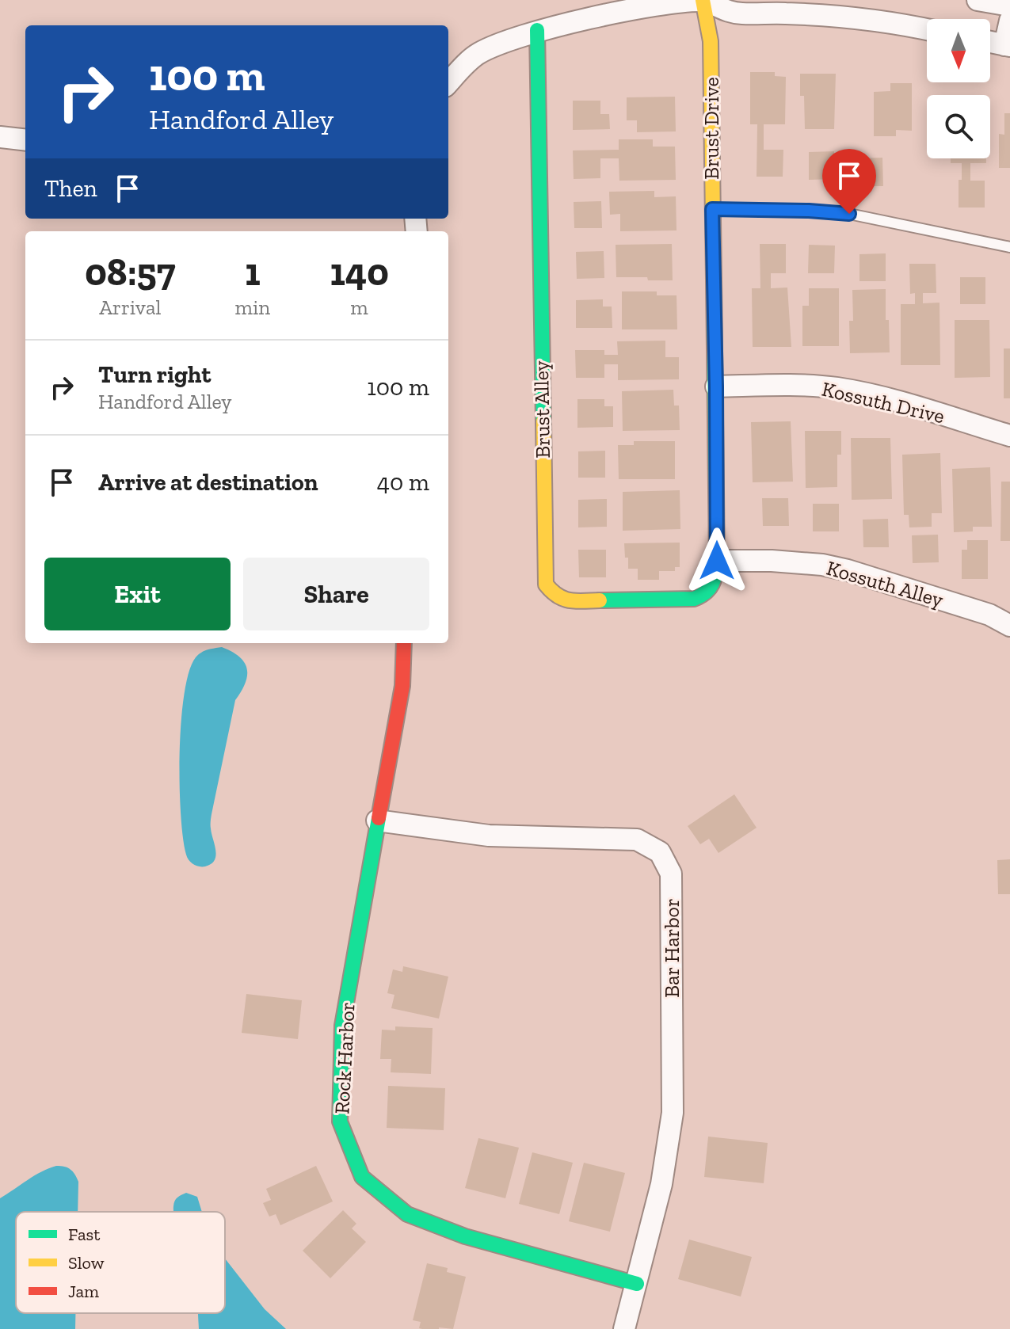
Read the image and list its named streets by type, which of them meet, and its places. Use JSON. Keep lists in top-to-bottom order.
{
  "streets": {
    "street": [
      "Brust Drive",
      "Kossuth Drive",
      "Brust Alley",
      "Kossuth Alley",
      "Bar Harbor",
      "Rock Harbor"
    ]
  },
  "crossings": [
    ["Brust Drive", "Kossuth Drive"],
    ["Brust Drive", "Brust Alley"],
    ["Brust Drive", "Kossuth Alley"],
    ["Brust Alley", "Kossuth Alley"],
    ["Bar Harbor", "Rock Harbor"]
  ],
  "legend": ["Fast", "Slow", "Jam"],
  "north": "bottom",
  "page": {
    "turn": ["100 m", "Handford Alley"],
    "then": "Then",
    "eta": [
      "08:57",
      "Arrival",
      "1",
      "min",
      "140",
      "m"
    ],
    "list": [
      {
        "name": "Turn right",
        "note": "Handford Alley",
        "value": "100 m"
      },
      {
        "name": "Arrive at destination",
        "value": "40 m"
      }
    ],
    "buttons": ["Exit", "Share"]
  }
}
